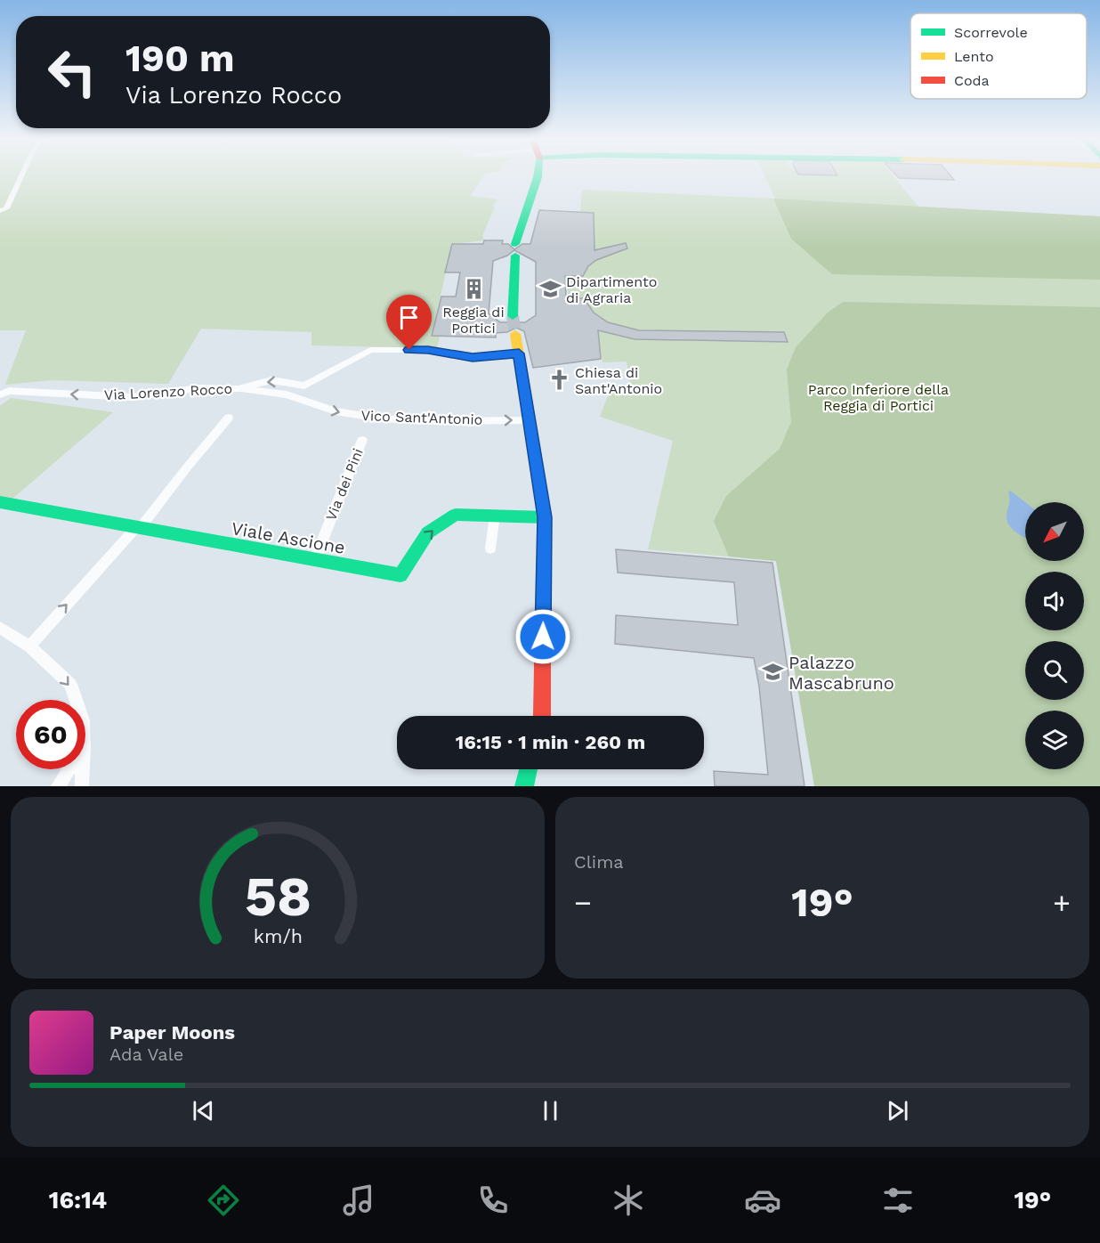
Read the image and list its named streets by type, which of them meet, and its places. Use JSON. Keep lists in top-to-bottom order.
{
  "streets": {
    "main road": ["Viale Ascione"],
    "street": ["Via Lorenzo Rocco", "Vico Sant'Antonio", "Via dei Pini"]
  },
  "crossings": [
    ["Via Lorenzo Rocco", "Vico Sant'Antonio"],
    ["Via dei Pini", "Viale Ascione"]
  ],
  "one_way": ["Via Lorenzo Rocco", "Vico Sant'Antonio"],
  "parks": ["Parco Inferiore della Reggia di Portici"],
  "places": {
    "building": ["Reggia di Portici"],
    "school or university": ["Dipartimento di Agraria", "Palazzo Mascabruno"],
    "church": ["Chiesa di Sant'Antonio"]
  },
  "legend": ["Scorrevole", "Lento", "Coda"],
  "north": "bottom left",
  "page": {
    "turn": ["190 m", "Via Lorenzo Rocco"],
    "limit": "60",
    "trip": "16:15 · 1 min · 260 m",
    "tile": "Clima",
    "heat": ["−", "19°", "+"],
    "song": ["Paper Moons", "Ada Vale"],
    "tabs": ["16:14", "19°"],
    "gauge": ["58", "km/h"]
  }
}
